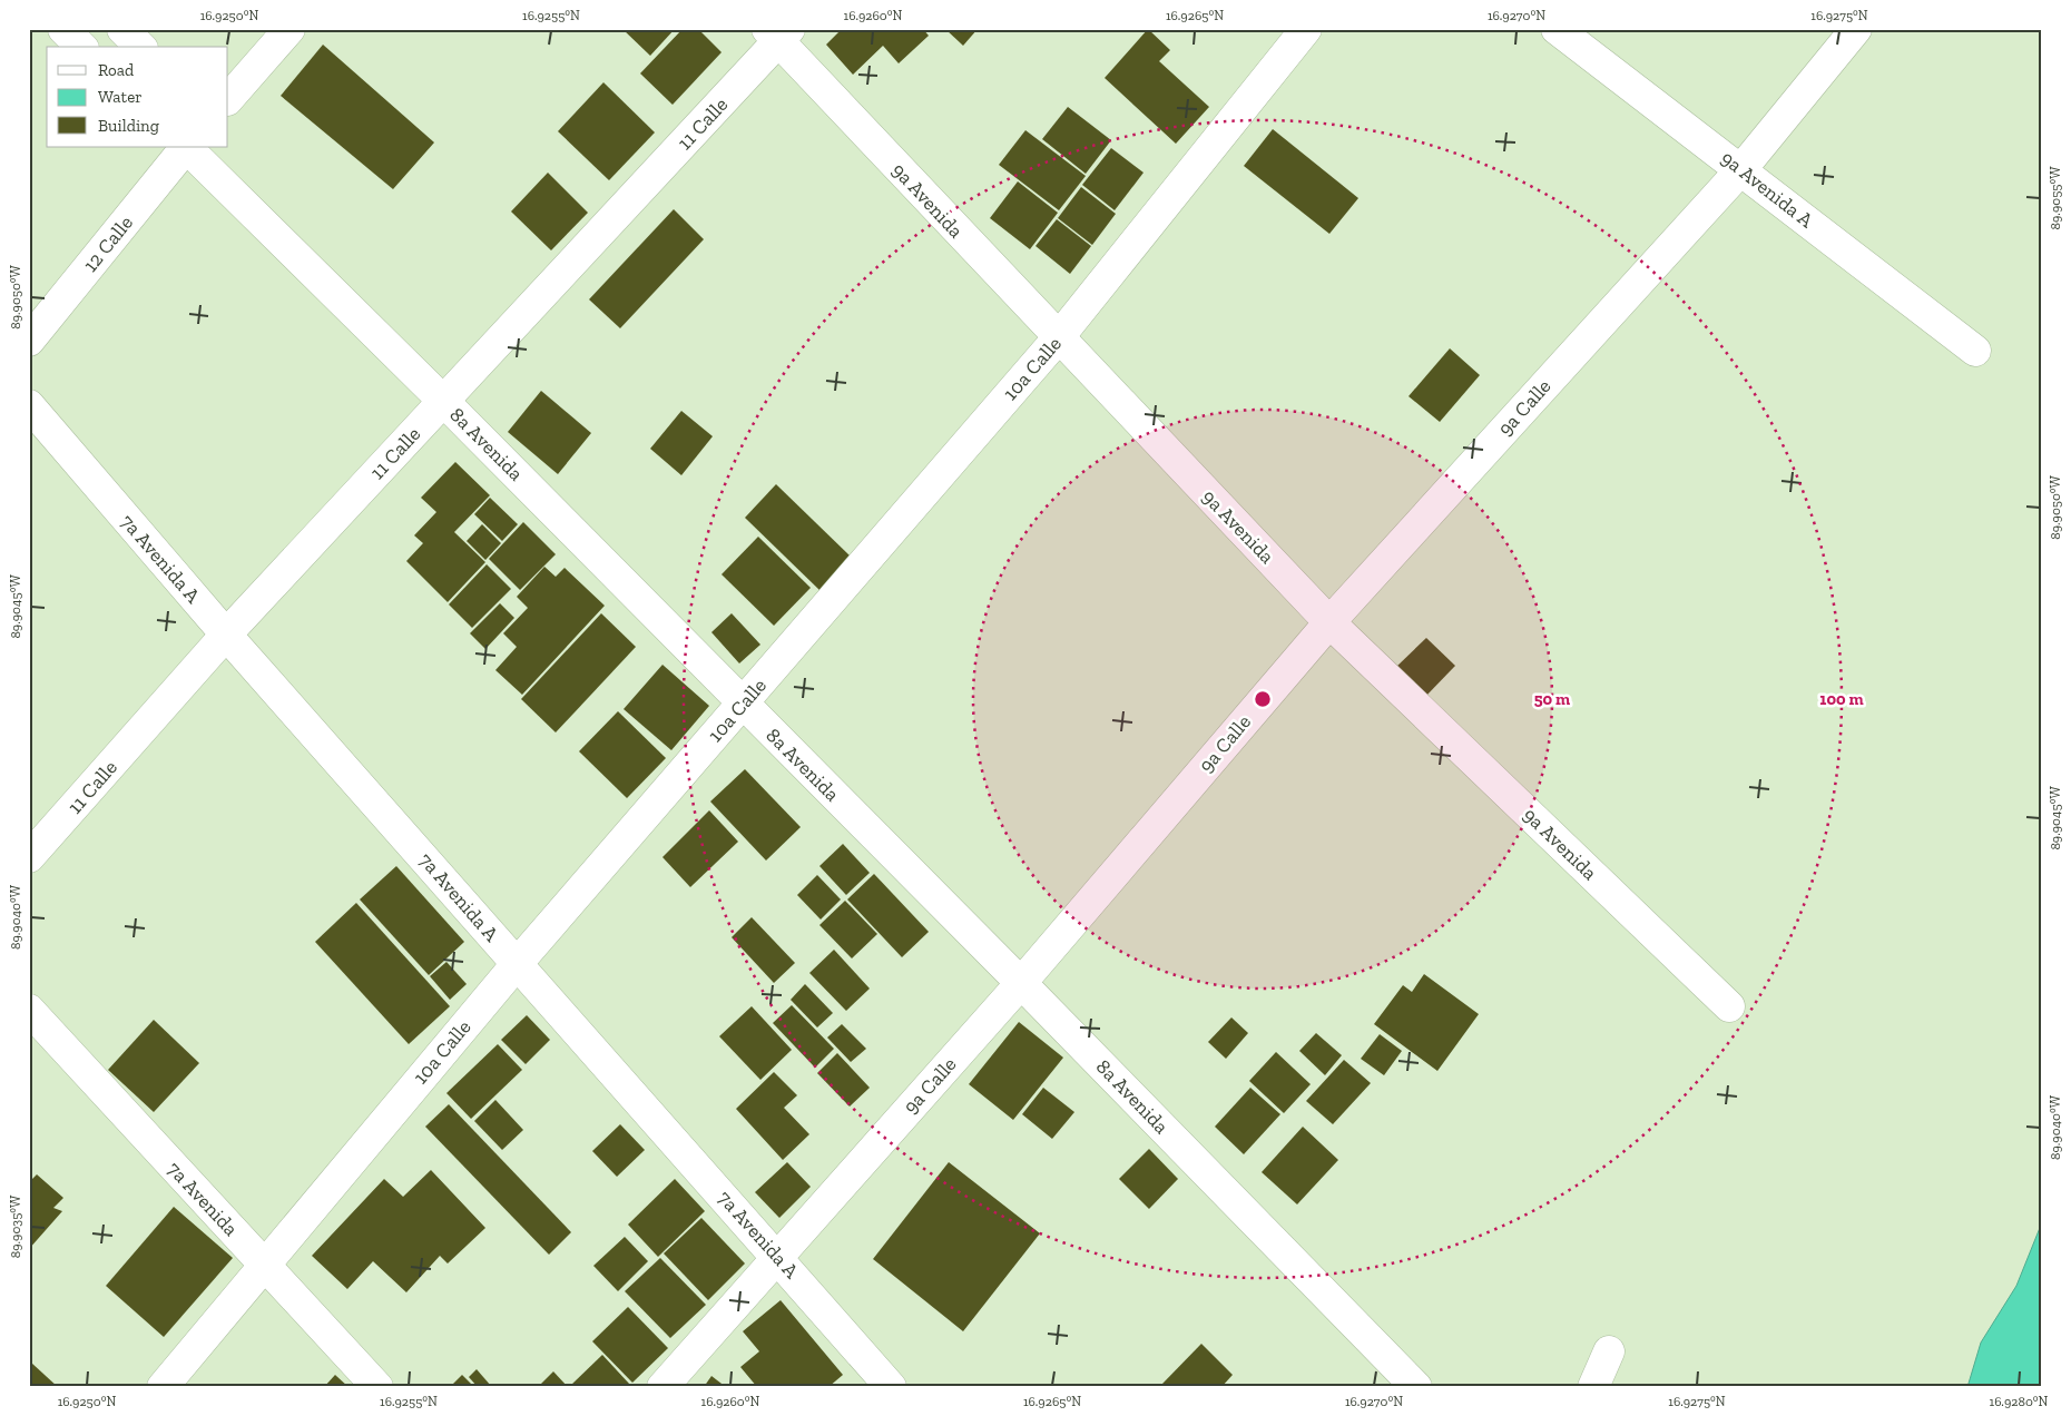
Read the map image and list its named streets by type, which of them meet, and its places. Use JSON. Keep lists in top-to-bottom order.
{
  "streets": {
    "street": [
      "11 Calle",
      "9a Avenida A",
      "9a Avenida",
      "12 Calle",
      "10a Calle",
      "9a Calle",
      "8a Avenida",
      "7a Avenida A",
      "7a Avenida"
    ]
  },
  "crossings": [
    ["11 Calle", "9a Avenida"],
    ["11 Calle", "8a Avenida"],
    ["11 Calle", "7a Avenida A"],
    ["9a Avenida A", "9a Calle"],
    ["9a Avenida", "10a Calle"],
    ["9a Avenida", "9a Calle"],
    ["10a Calle", "8a Avenida"],
    ["10a Calle", "7a Avenida A"],
    ["10a Calle", "7a Avenida"],
    ["9a Calle", "8a Avenida"],
    ["9a Calle", "7a Avenida A"]
  ],
  "legend": ["Road", "Water", "Building"],
  "coordinates": [
    "16.9250°N",
    "16.9255°N",
    "16.9260°N",
    "16.9265°N",
    "16.9270°N",
    "16.9275°N",
    "89.9055°W",
    "89.9050°W",
    "89.9045°W",
    "89.9040°W",
    "89.9035°W",
    "16.9280°N"
  ],
  "rings": ["50 m", "100 m"]
}
